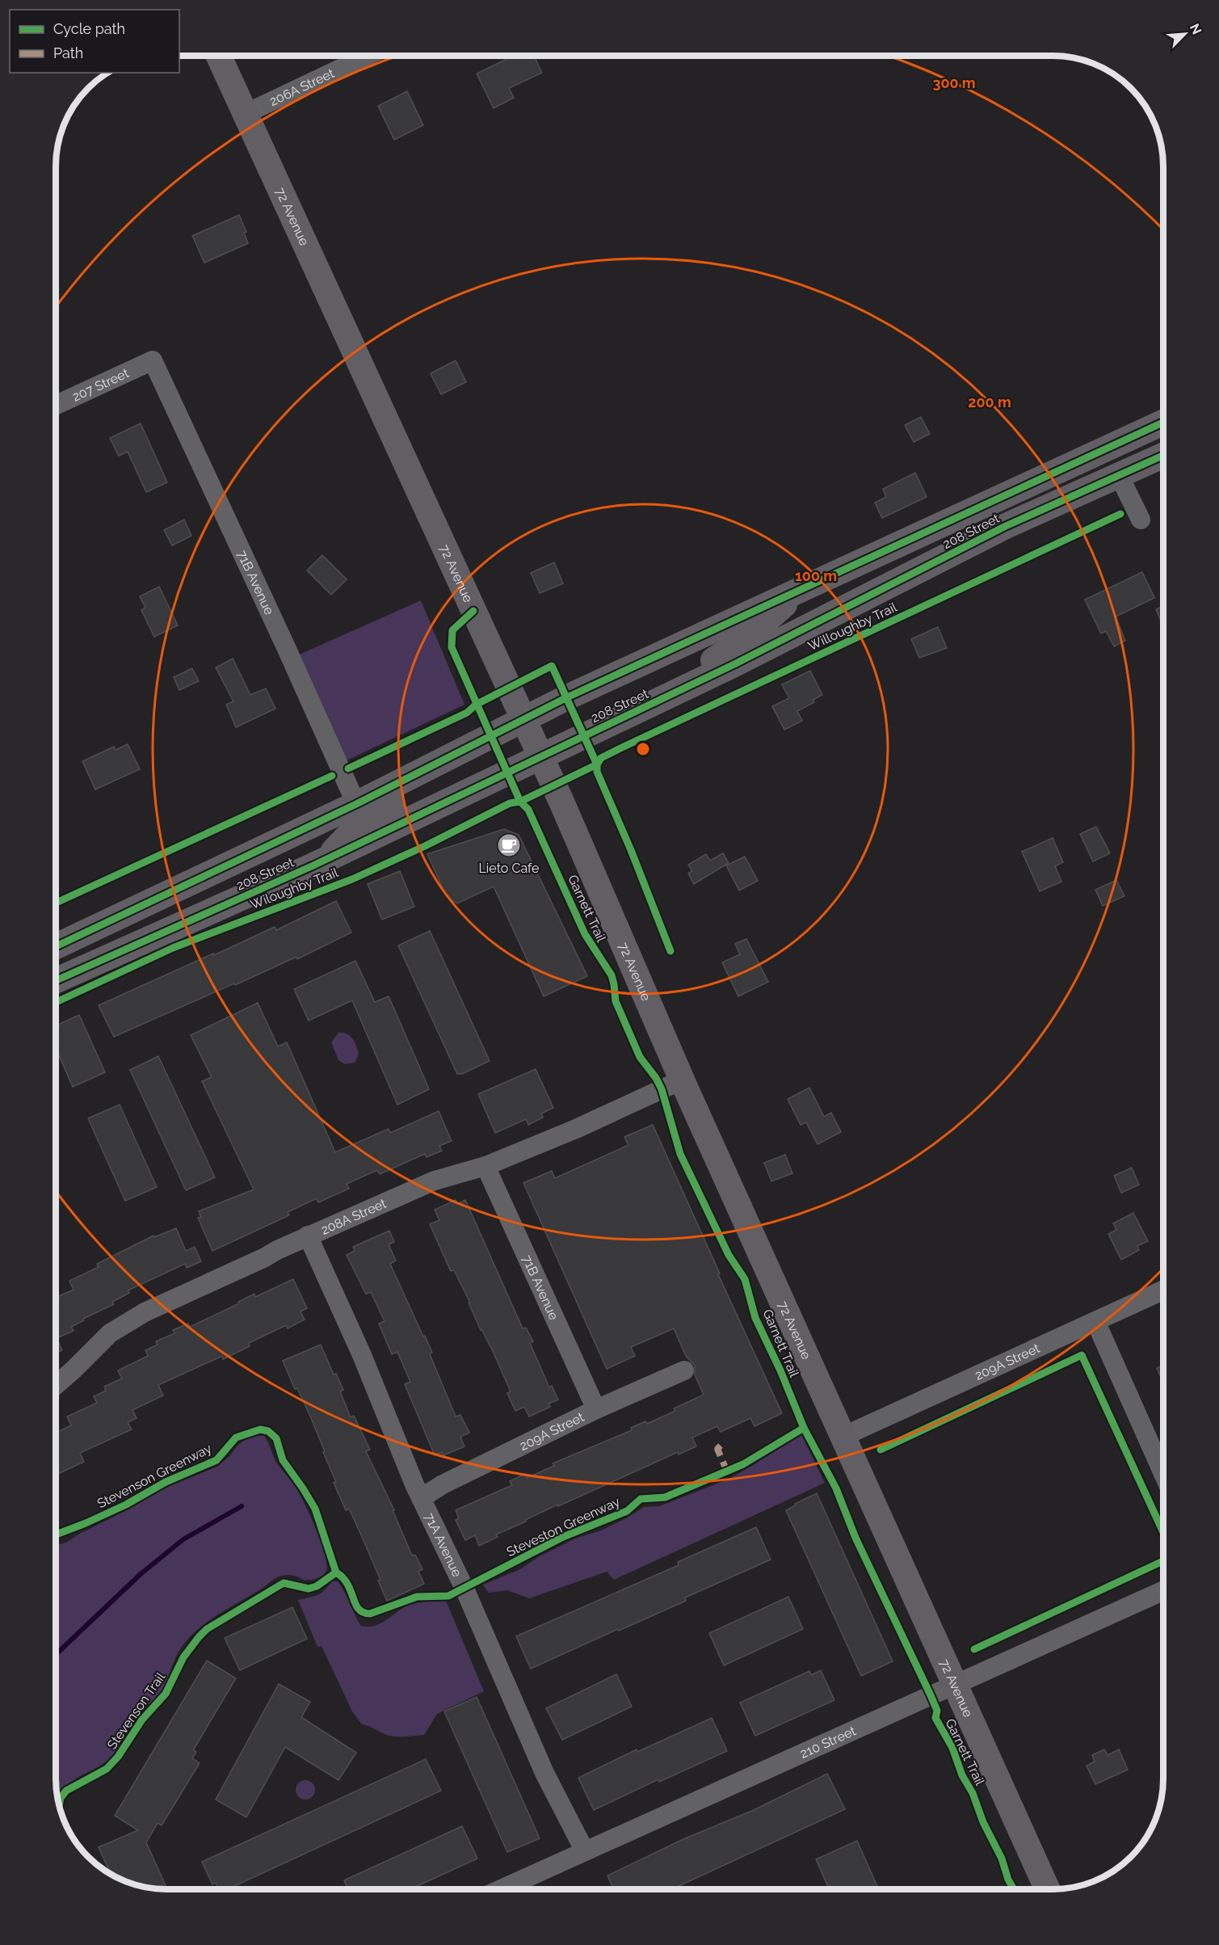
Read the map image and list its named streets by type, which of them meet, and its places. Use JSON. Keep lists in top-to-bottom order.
{
  "streets": {
    "main road": ["72 Avenue", "208 Street"],
    "street": [
      "206A Street",
      "207 Street",
      "71B Avenue",
      "208A Street",
      "209A Street",
      "71A Avenue",
      "210 Street"
    ],
    "cycle path": [
      "Willoughby Trail",
      "Wiloughby Trail",
      "Garnett Trail",
      "Stevenson Greenway",
      "Stevenson Trail"
    ]
  },
  "crossings": [
    ["206A Street", "72 Avenue"],
    ["72 Avenue", "208 Street"],
    ["72 Avenue", "208A Street"],
    ["72 Avenue", "209A Street"],
    ["72 Avenue", "210 Street"],
    ["207 Street", "71B Avenue"],
    ["208 Street", "71B Avenue"],
    ["71B Avenue", "208A Street"],
    ["71B Avenue", "209A Street"],
    ["208A Street", "71A Avenue"],
    ["209A Street", "71A Avenue"],
    ["71A Avenue", "210 Street"]
  ],
  "places": {
    "cafe": ["Lieto Cafe"]
  },
  "legend": ["Cycle path", "Path"],
  "north": "top right",
  "rings": ["300 m", "200 m", "100 m"]
}
